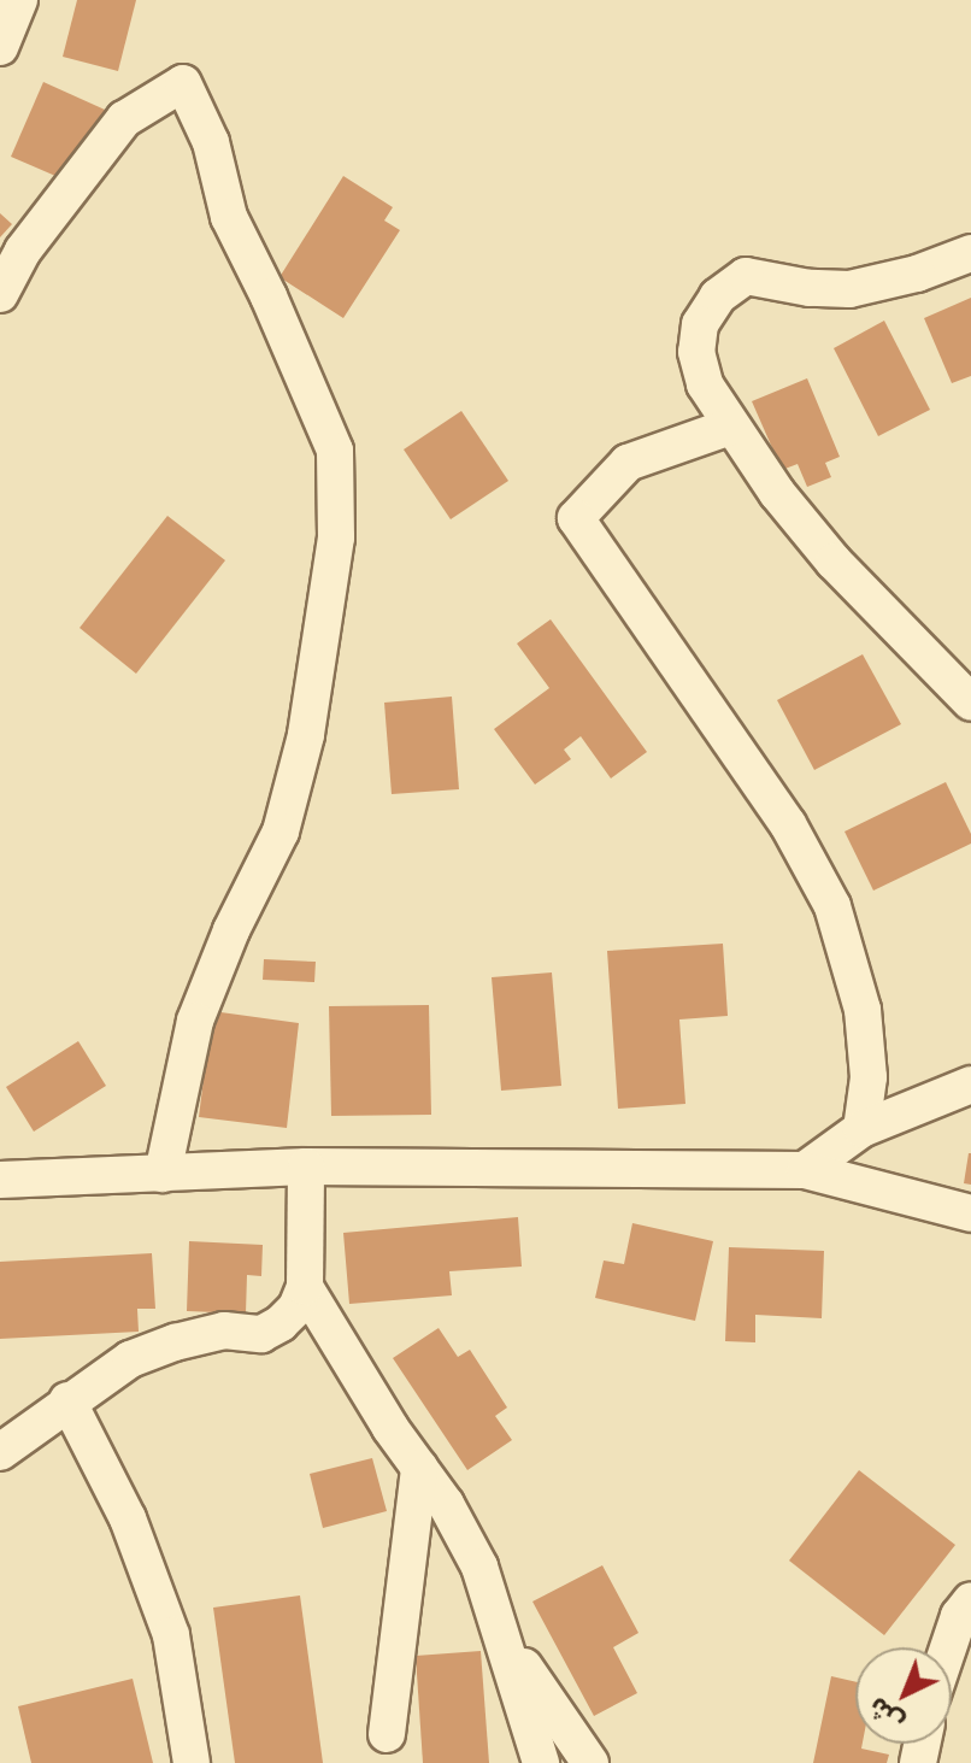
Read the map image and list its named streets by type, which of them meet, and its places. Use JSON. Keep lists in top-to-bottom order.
{
  "north": "bottom left"
}
